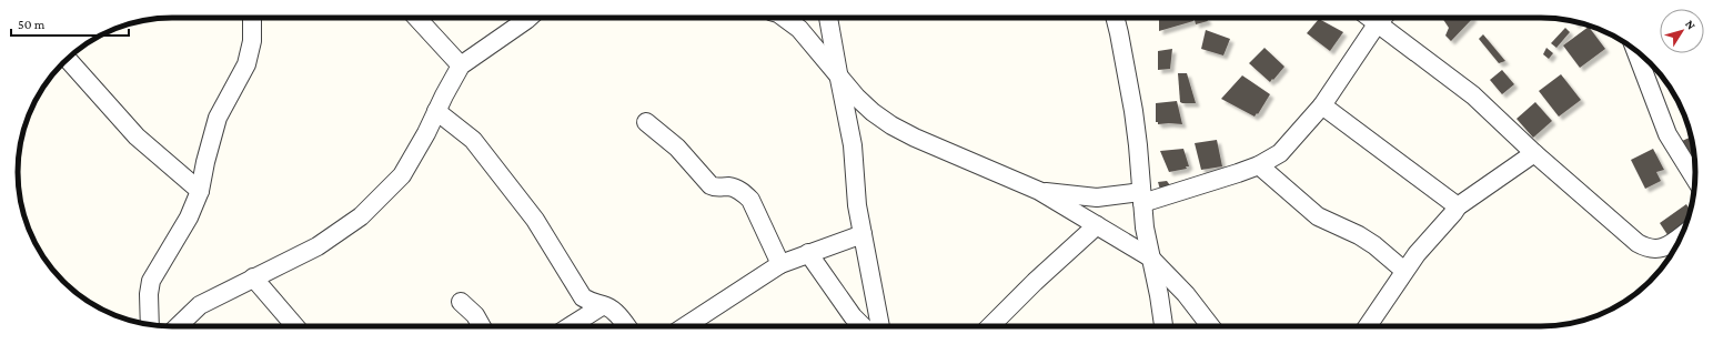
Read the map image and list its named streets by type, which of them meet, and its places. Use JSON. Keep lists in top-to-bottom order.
{
  "scale_bar": "50 m",
  "north": "top right"
}
